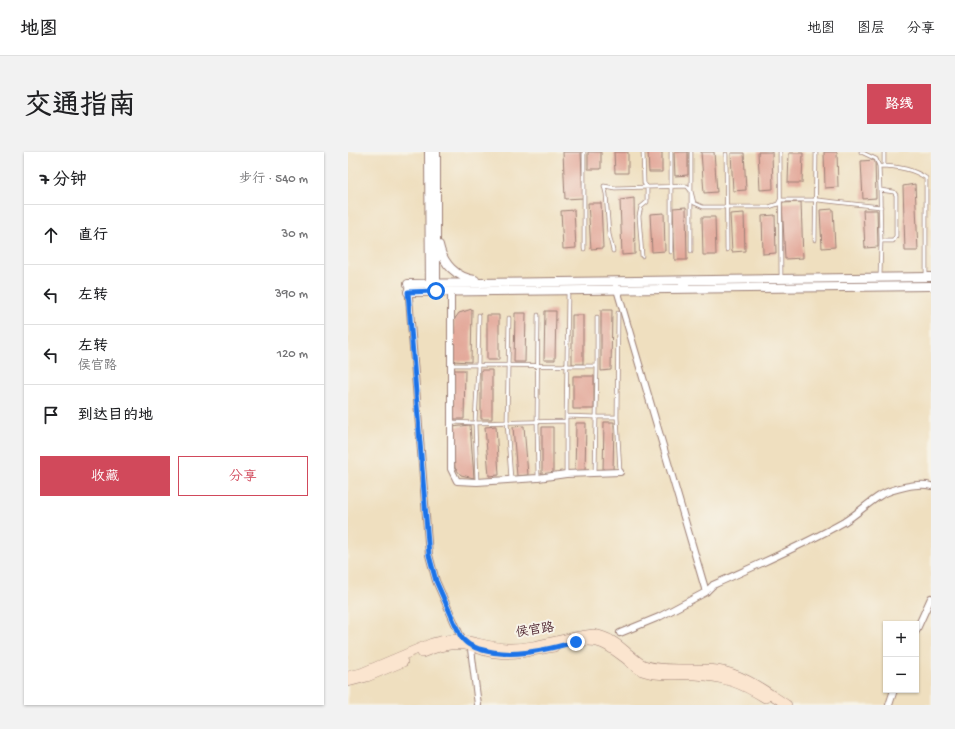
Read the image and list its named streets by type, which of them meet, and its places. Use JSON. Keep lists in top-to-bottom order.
{
  "streets": {
    "main road": ["侯官路"]
  },
  "page": {
    "header": "地图",
    "nav": ["地图", "图层", "分享"],
    "title": "交通指南",
    "buttons": [
      "路线",
      ["收藏", "分享"]
    ],
    "heading": ["7 分钟", "步行 · 540 m"],
    "list": [
      ["直行", "30 m"],
      ["左转", "390 m"],
      ["左转", "侯官路", "120 m"],
      "到达目的地"
    ],
    "map_buttons": ["+", "−"]
  }
}
